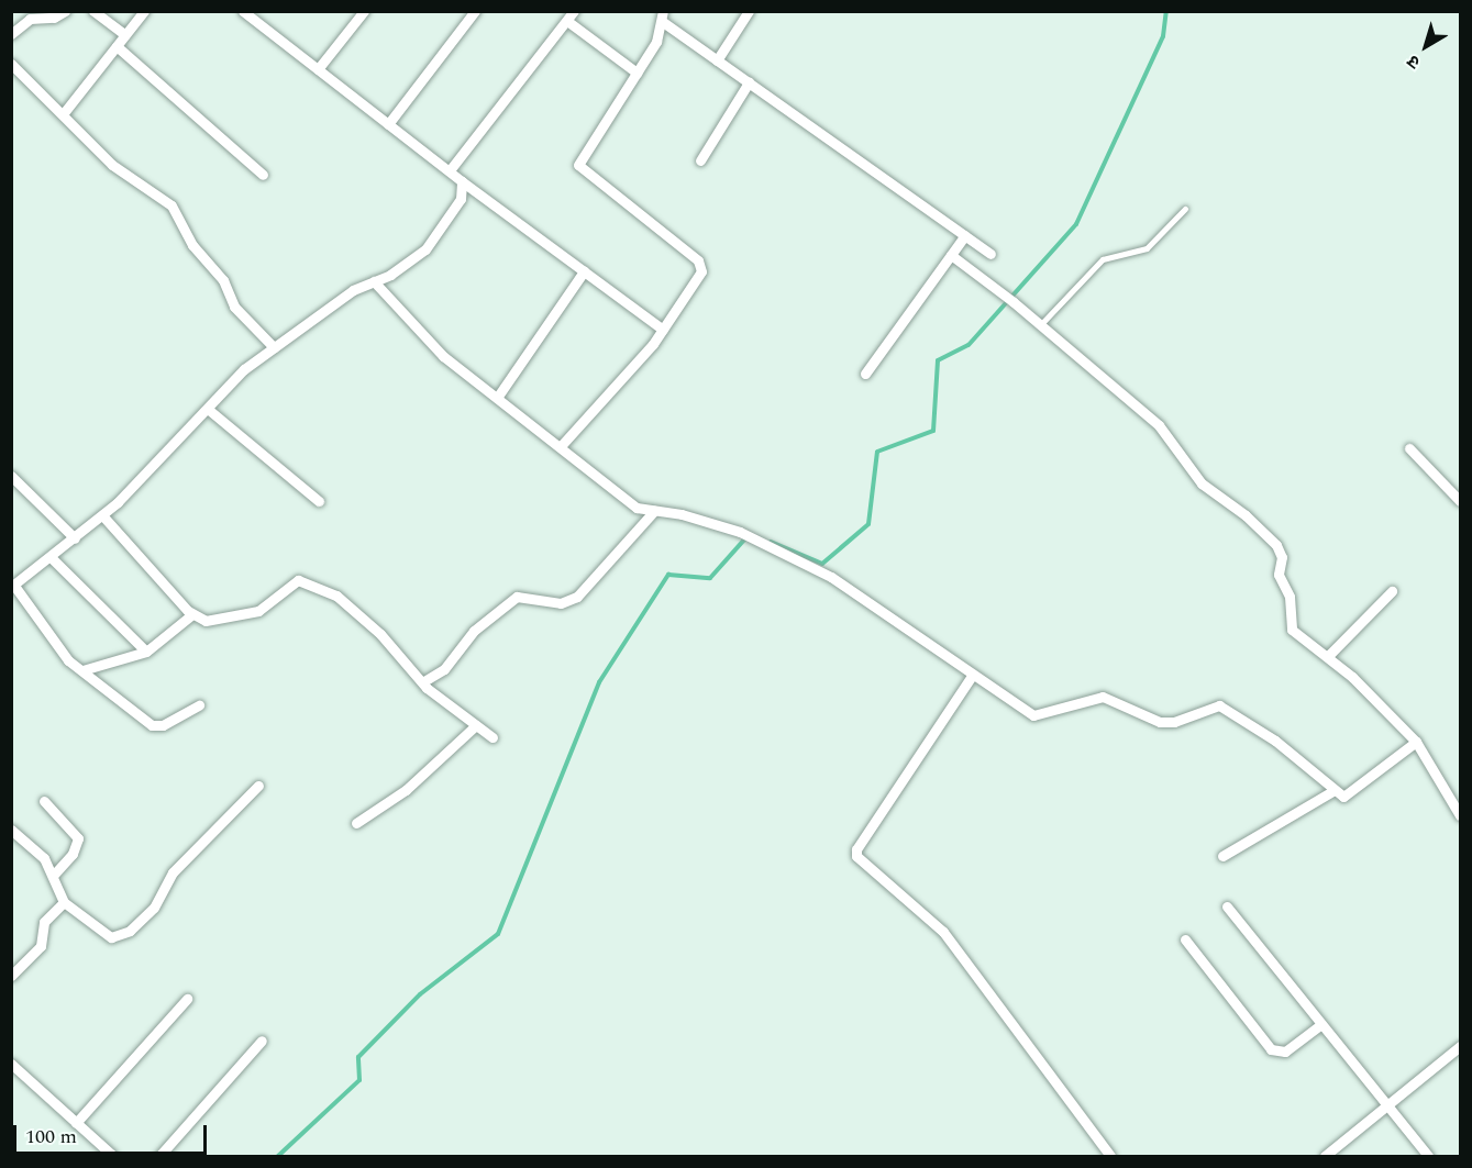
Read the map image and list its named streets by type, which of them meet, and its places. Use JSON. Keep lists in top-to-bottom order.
{
  "scale_bar": "100 m",
  "north": "bottom left"
}
